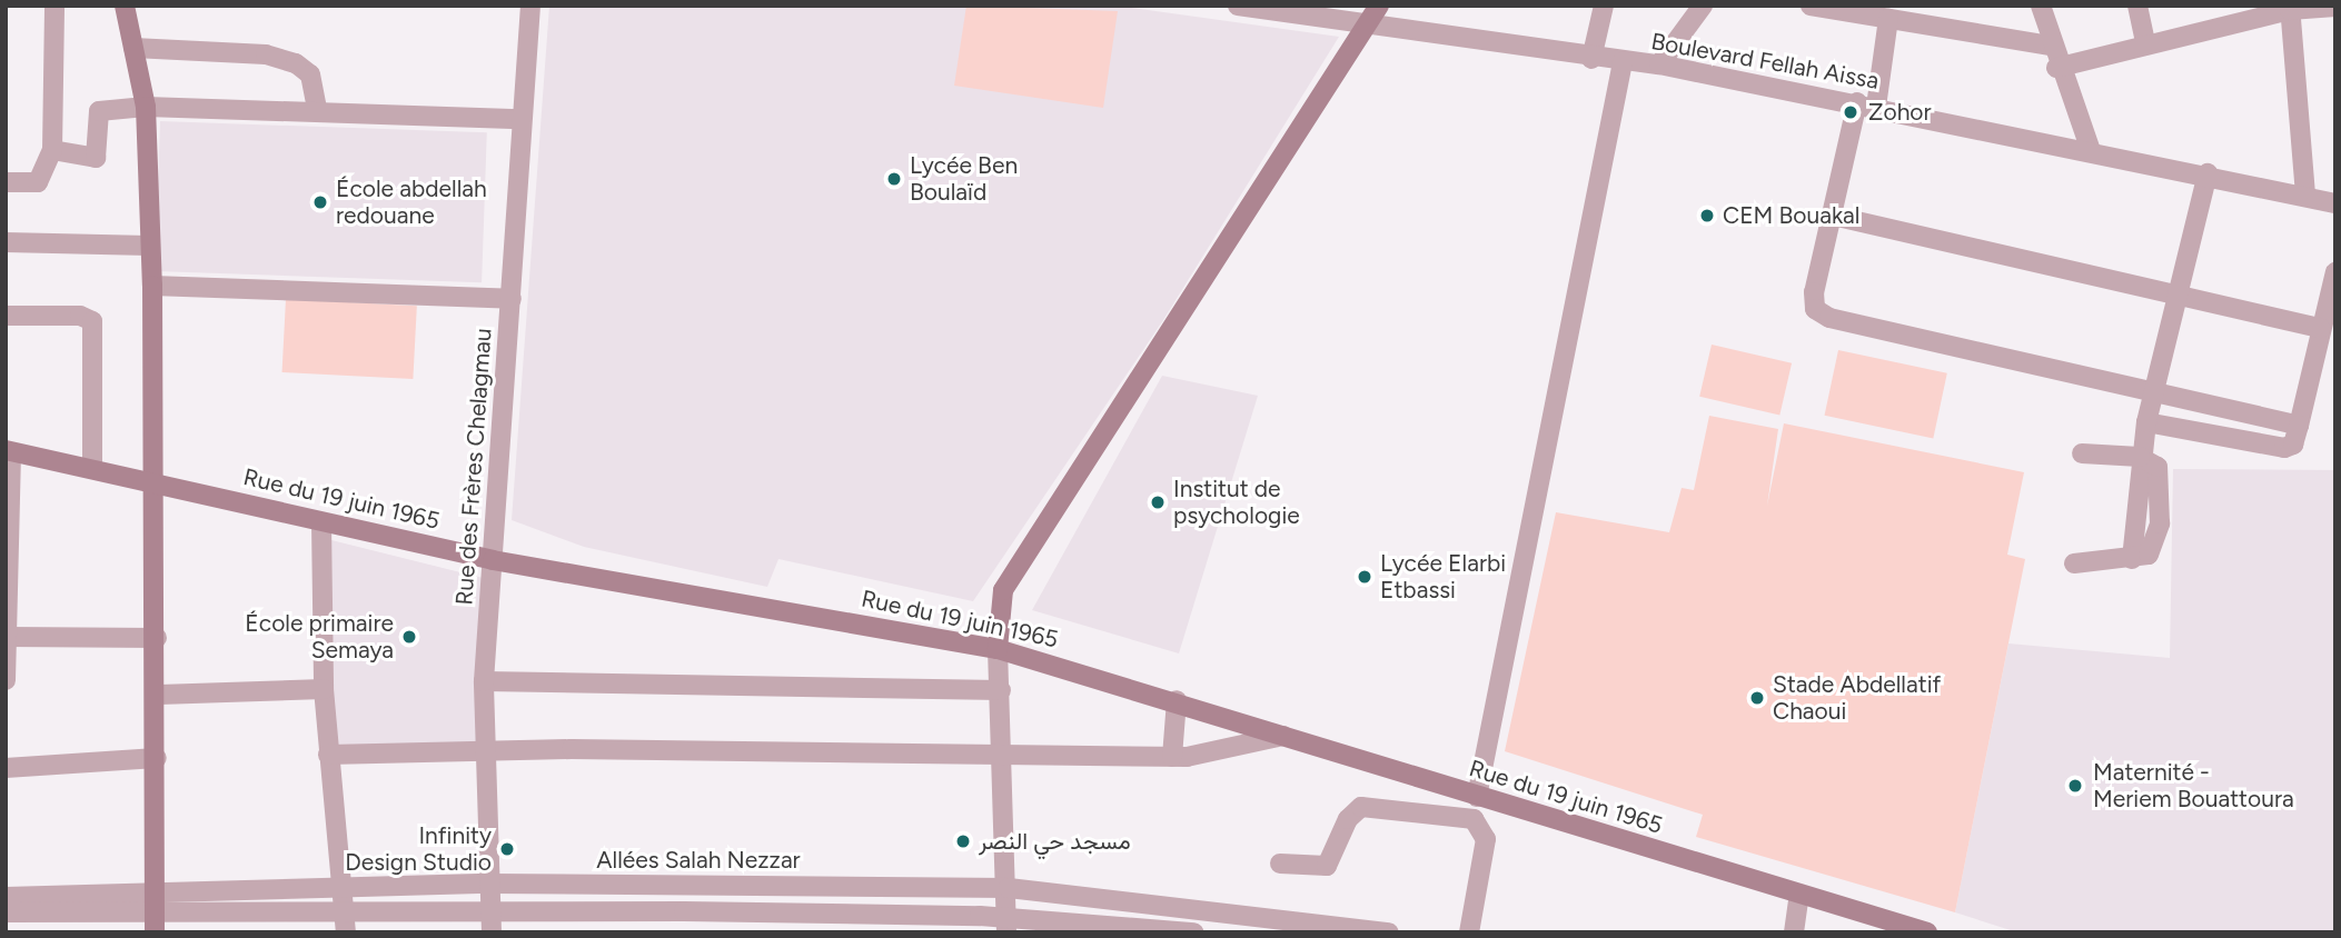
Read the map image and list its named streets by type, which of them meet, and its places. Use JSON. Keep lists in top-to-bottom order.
{
  "streets": {
    "main road": ["Rue du 19 juin 1965"],
    "street": ["Boulevard Fellah Aissa", "Rue des Frères Chelagmau", "Allées Salah Nezzar"]
  },
  "crossings": [
    ["Rue des Frères Chelagmau", "Rue du 19 juin 1965"],
    ["Rue des Frères Chelagmau", "Allées Salah Nezzar"]
  ],
  "places": [
    "Zohor",
    "Lycée Ben Boulaïd",
    "École abdellah redouane",
    "CEM Bouakal",
    "Institut de psychologie",
    "Lycée Elarbi Etbassi",
    "École primaire Semaya",
    "Stade Abdellatif Chaoui",
    "Maternité - Meriem Bouattoura",
    "مسجد حي النصر",
    "Infinity Design Studio"
  ]
}
